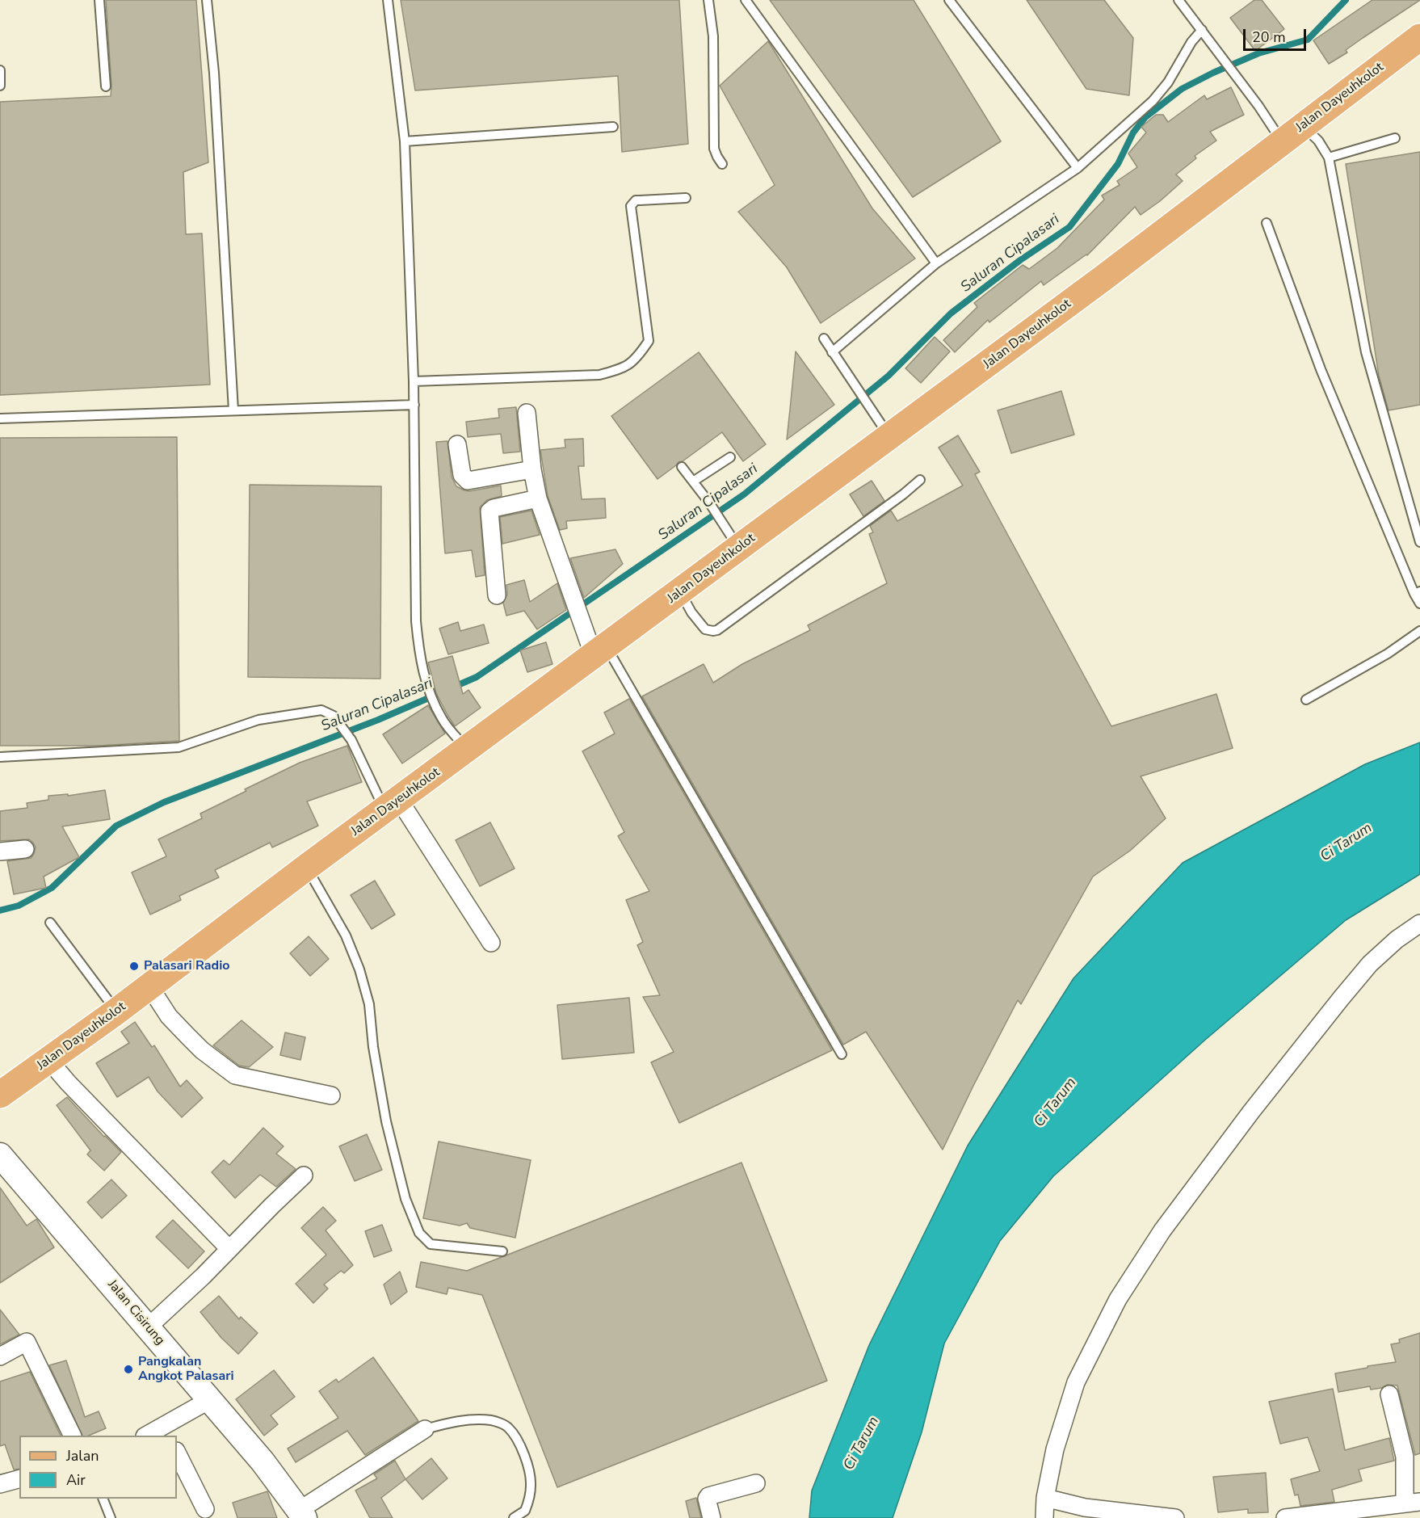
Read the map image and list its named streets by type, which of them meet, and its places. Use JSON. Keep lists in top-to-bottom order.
{
  "streets": {
    "main road": ["Jalan Dayeuhkolot", "Jalan Cisirung"]
  },
  "water": ["Saluran Cipalasari", "Ci Tarum"],
  "places": ["Palasari Radio", "Pangkalan Angkot Palasari"],
  "legend": ["Jalan", "Air"],
  "scale_bar": "20 m"
}
